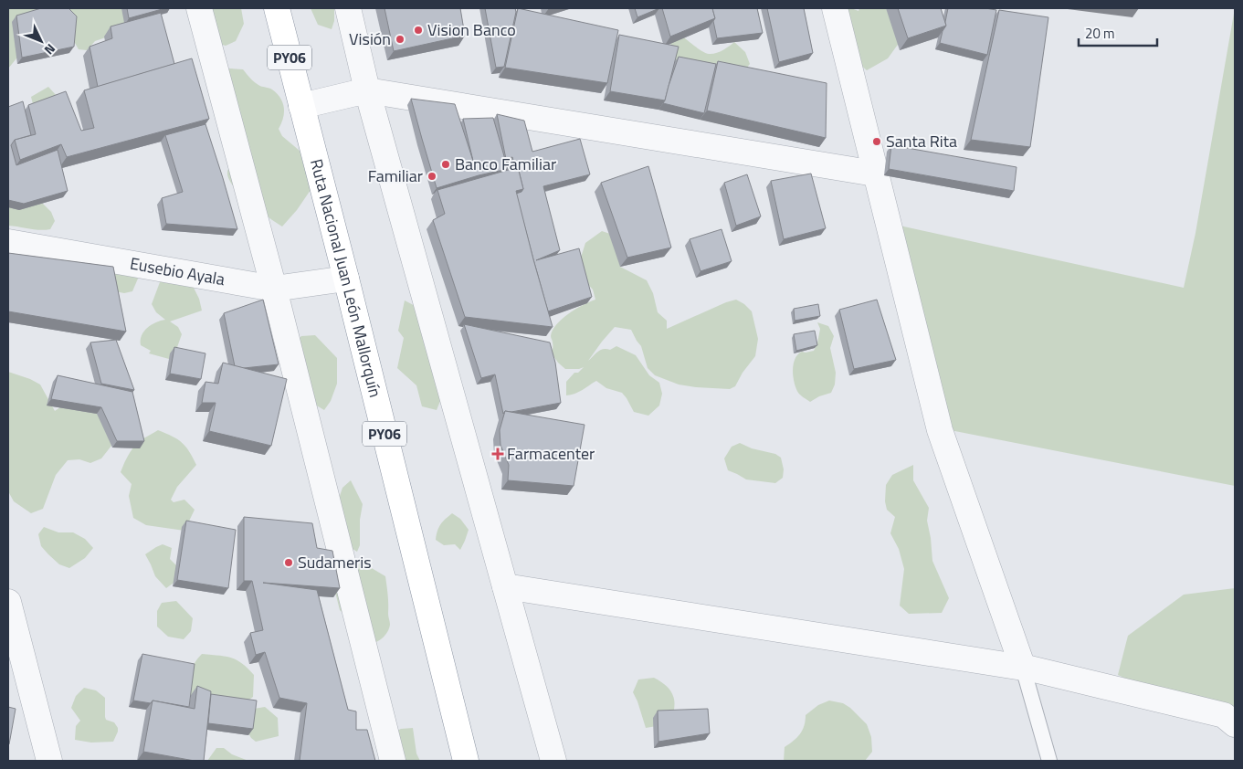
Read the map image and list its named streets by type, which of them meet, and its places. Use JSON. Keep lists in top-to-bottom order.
{
  "streets": {
    "highway": ["PY06", "Ruta Nacional Juan León Mallorquín"],
    "street": ["Eusebio Ayala"]
  },
  "crossings": [
    ["Eusebio Ayala", "Ruta Nacional Juan León Mallorquín"]
  ],
  "places": {
    "other": [
      "Vision Banco",
      "Visión",
      "Santa Rita",
      "Banco Familiar",
      "Familiar",
      "Sudameris"
    ],
    "health": ["Farmacenter"]
  },
  "scale_bar": "20 m",
  "north": "bottom right"
}
